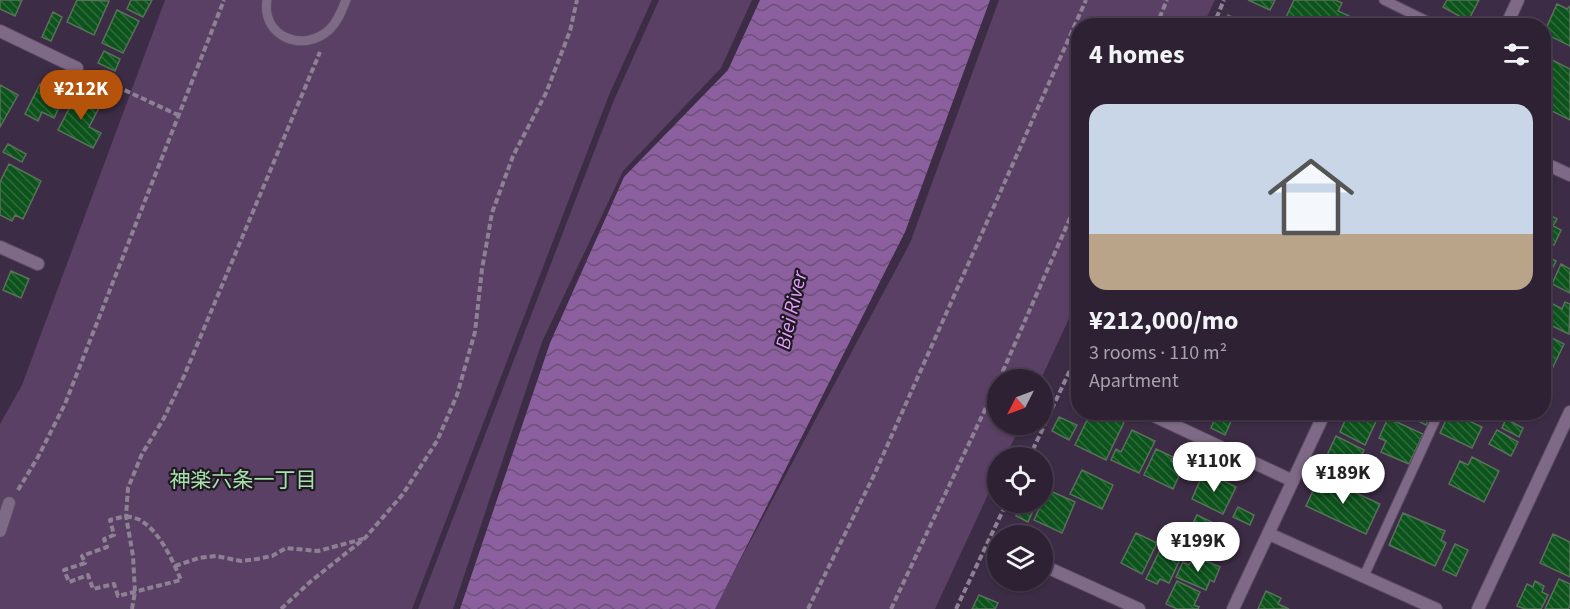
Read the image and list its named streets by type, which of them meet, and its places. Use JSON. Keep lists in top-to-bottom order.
{
  "districts": ["神楽六条一丁目"],
  "water": ["Biei River"],
  "north": "bottom left",
  "page": {
    "heading": "4 homes",
    "price": [
      "¥212K",
      "¥110K",
      "¥189K",
      "¥199K"
    ],
    "list": [
      {
        "name": "¥212,000/mo",
        "note": "3 rooms · 110 m² · Apartment"
      }
    ]
  }
}
